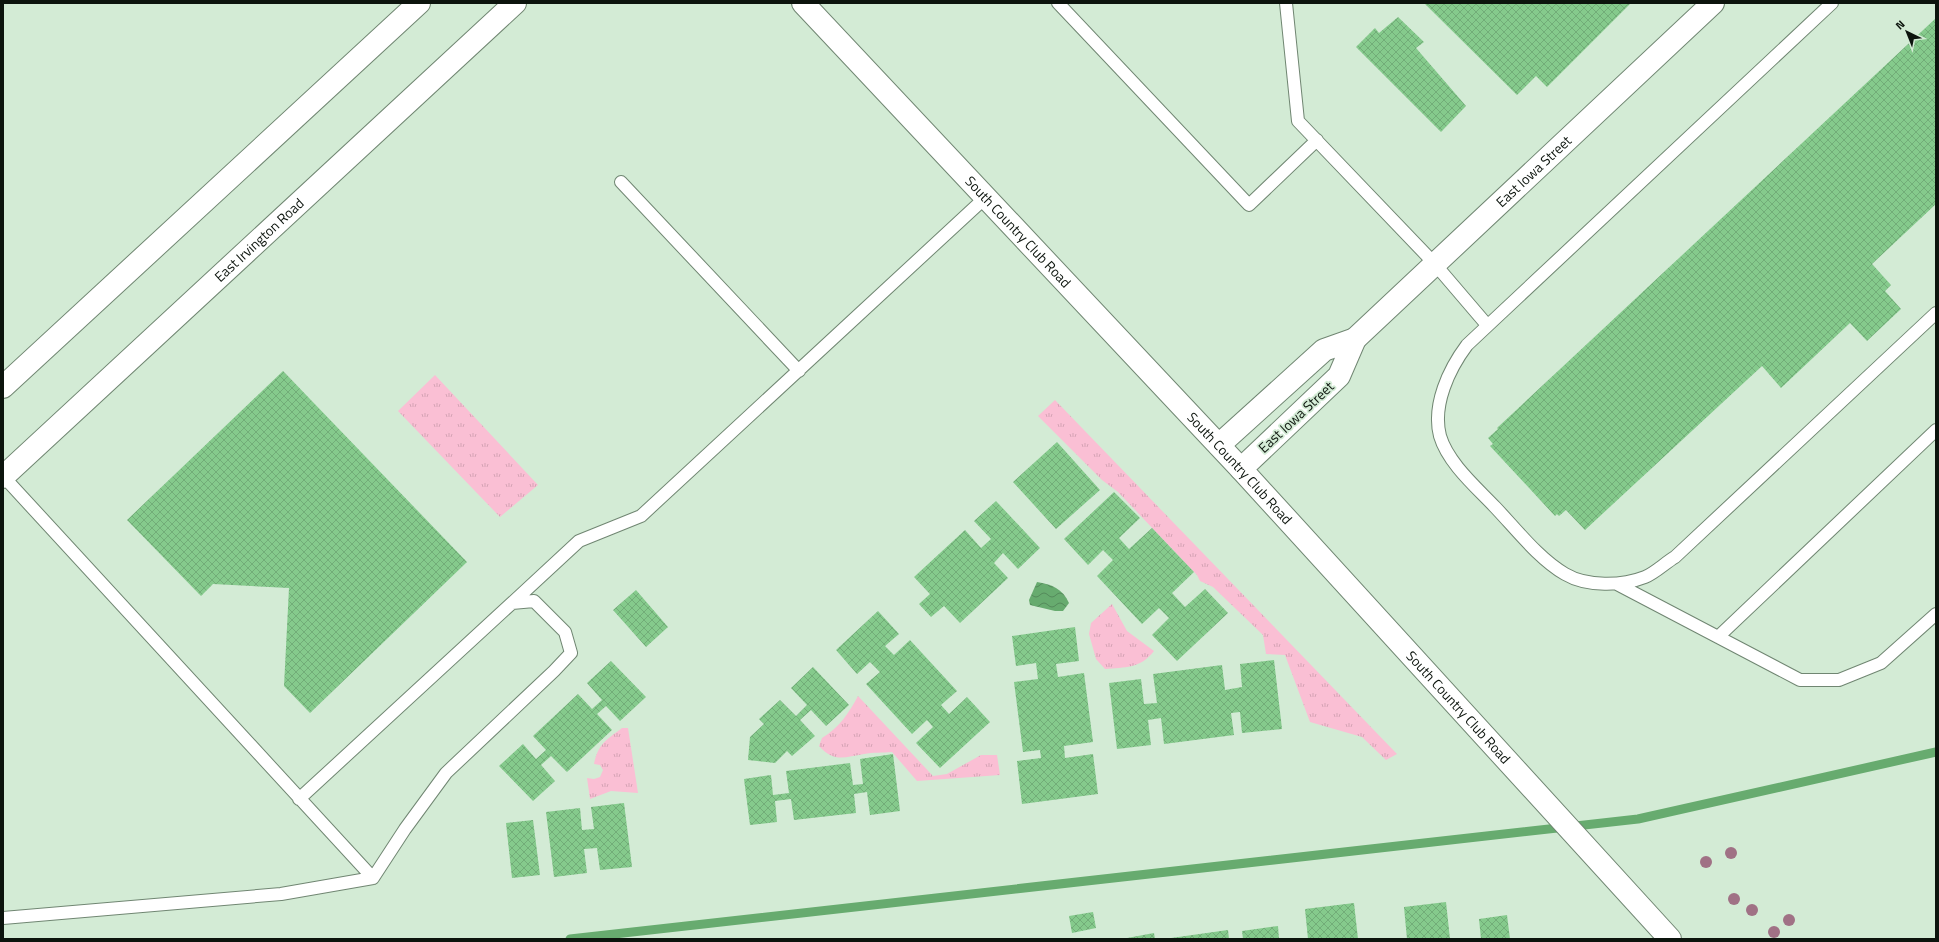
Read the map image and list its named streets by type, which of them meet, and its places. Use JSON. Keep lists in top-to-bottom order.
{
  "streets": {
    "street": ["East Iowa Street", "South Country Club Road", "East Irvington Road"]
  },
  "crossings": [
    ["East Iowa Street", "South Country Club Road"]
  ],
  "north": "top left"
}
